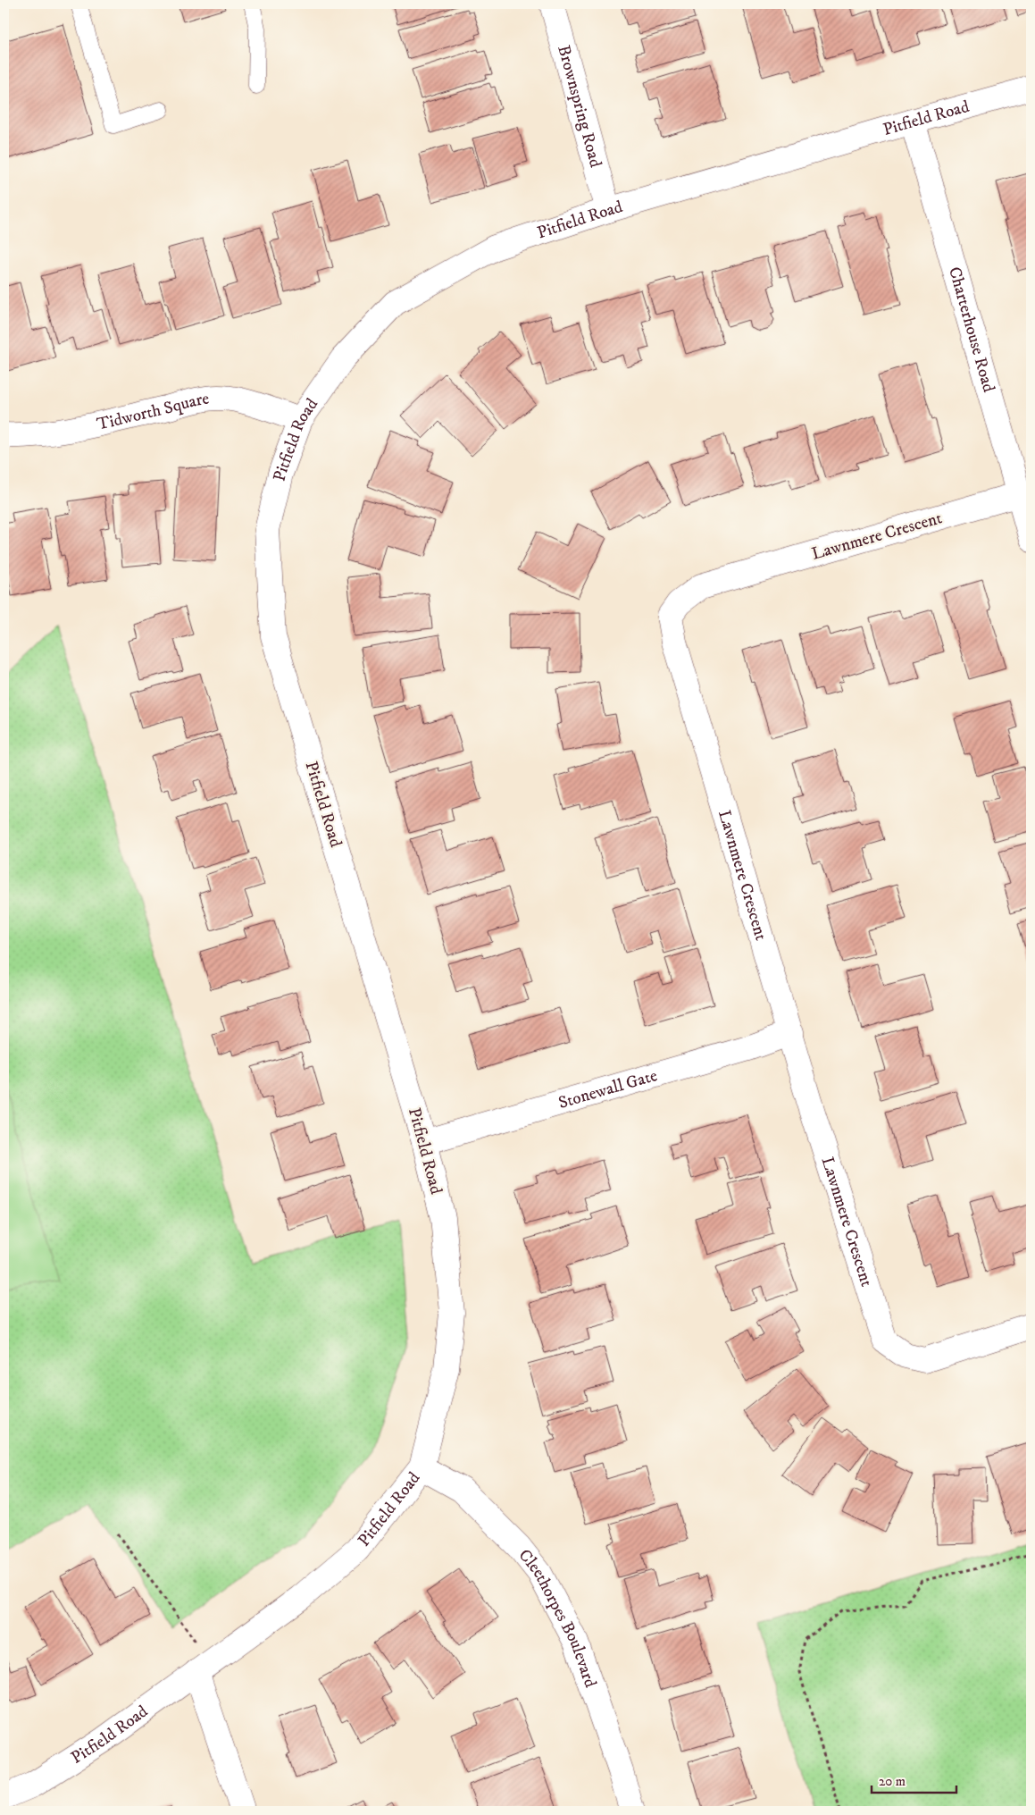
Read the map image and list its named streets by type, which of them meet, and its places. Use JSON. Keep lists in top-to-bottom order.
{
  "streets": {
    "street": [
      "Brownspring Road",
      "Pitfield Road",
      "Charterhouse Road",
      "Tidworth Square",
      "Lawnmere Crescent",
      "Stonewall Gate",
      "Cleethorpes Boulevard"
    ]
  },
  "crossings": [
    ["Brownspring Road", "Pitfield Road"],
    ["Pitfield Road", "Charterhouse Road"],
    ["Pitfield Road", "Tidworth Square"],
    ["Pitfield Road", "Stonewall Gate"],
    ["Pitfield Road", "Cleethorpes Boulevard"],
    ["Charterhouse Road", "Lawnmere Crescent"],
    ["Lawnmere Crescent", "Stonewall Gate"]
  ],
  "scale_bar": "20 m"
}
